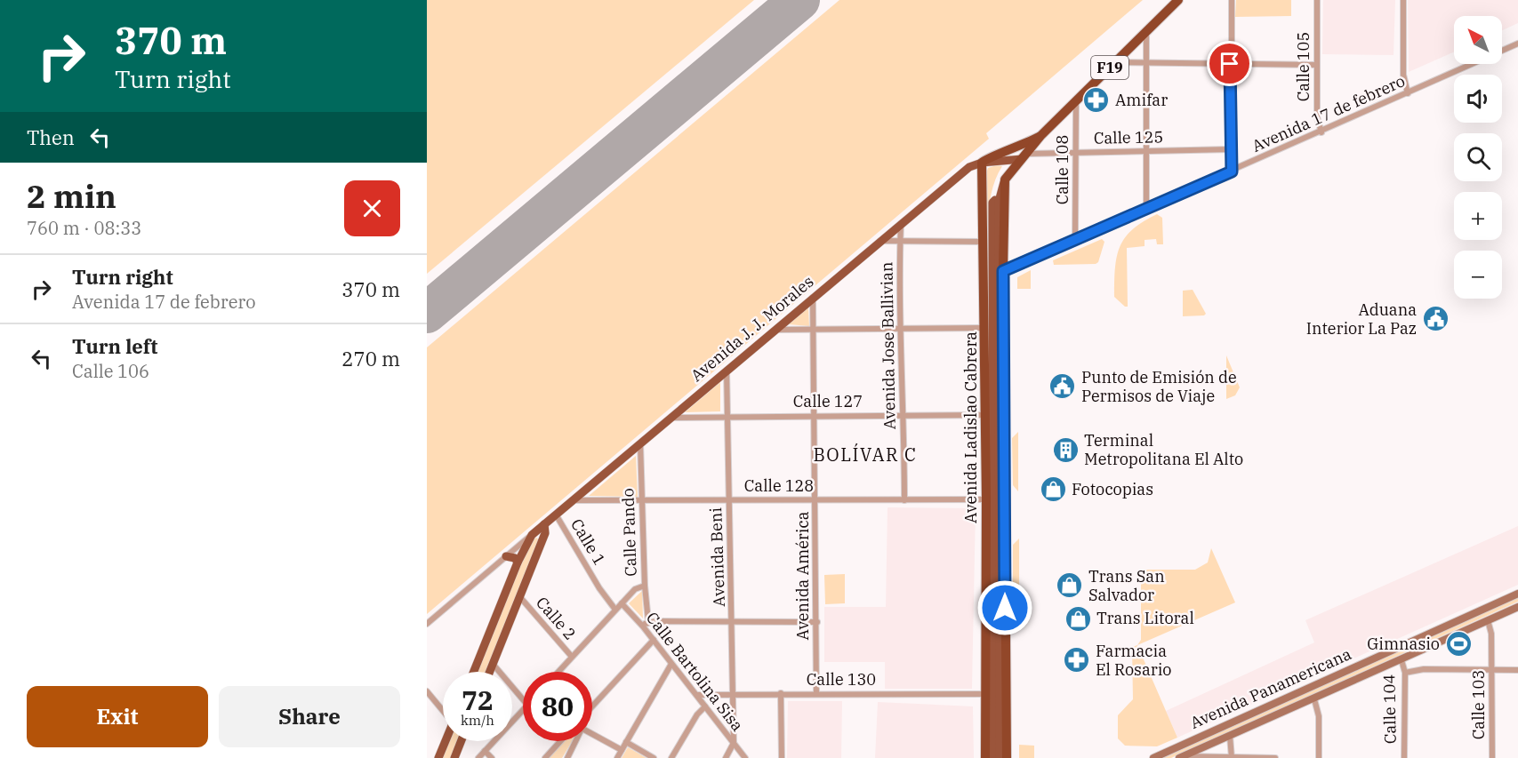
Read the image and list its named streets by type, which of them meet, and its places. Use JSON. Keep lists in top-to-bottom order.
{
  "streets": {
    "highway": ["F19", "Avenida Ladislao Cabrera"],
    "main road": ["Avenida J. J. Morales", "Avenida Panamericana"],
    "street": [
      "Calle 105",
      "Avenida 17 de febrero",
      "Calle 125",
      "Calle 108",
      "Avenida Jose Ballivian",
      "Calle 127",
      "Calle 128",
      "Calle Pando",
      "Calle 1",
      "Avenida Beni",
      "Avenida América",
      "Calle 2",
      "Calle Bartolina Sisa",
      "Calle 130",
      "Calle 103",
      "Calle 104"
    ]
  },
  "crossings": [
    ["Calle 105", "Avenida 17 de febrero"],
    ["Avenida 17 de febrero", "Calle 108"],
    ["Avenida 17 de febrero", "Avenida Ladislao Cabrera"],
    ["Calle 125", "Calle 108"],
    ["Calle 125", "Avenida Ladislao Cabrera"],
    ["Calle 108", "Avenida Ladislao Cabrera"],
    ["Avenida J. J. Morales", "Avenida Jose Ballivian"],
    ["Avenida J. J. Morales", "Calle 127"],
    ["Avenida J. J. Morales", "Avenida Ladislao Cabrera"],
    ["Avenida J. J. Morales", "Calle 128"],
    ["Avenida J. J. Morales", "Calle Pando"],
    ["Avenida J. J. Morales", "Calle 1"],
    ["Avenida J. J. Morales", "Avenida Beni"],
    ["Avenida J. J. Morales", "Avenida América"],
    ["Avenida Jose Ballivian", "Calle 127"],
    ["Avenida Jose Ballivian", "Calle 128"],
    ["Calle 127", "Avenida Ladislao Cabrera"],
    ["Calle 127", "Avenida Beni"],
    ["Calle 127", "Avenida América"],
    ["Avenida Ladislao Cabrera", "Calle 128"],
    ["Avenida Ladislao Cabrera", "Calle 130"],
    ["Calle 128", "Calle Pando"],
    ["Calle 128", "Avenida Beni"],
    ["Calle 128", "Avenida América"],
    ["Avenida Beni", "Calle Bartolina Sisa"],
    ["Avenida Beni", "Calle 130"],
    ["Avenida América", "Calle 130"],
    ["Calle Bartolina Sisa", "Calle 130"],
    ["Avenida Panamericana", "Calle 103"],
    ["Avenida Panamericana", "Calle 104"]
  ],
  "districts": ["BOLÍVAR C"],
  "places": {
    "pharmacy": ["Amifar", "Farmacia El Rosario"],
    "public building": ["Aduana Interior La Paz", "Punto de Emisión de Permisos de Viaje"],
    "building": ["Terminal Metropolitana El Alto"],
    "shop": ["Fotocopias", "Trans San Salvador", "Trans Litoral"],
    "sports": ["Gimnasio"]
  },
  "north": "top left",
  "page": {
    "turn": ["370 m", "Turn right"],
    "map_buttons": ["+", "−"],
    "then": "Then",
    "heading": ["2 min", "760 m · 08:33"],
    "list": [
      {
        "name": "Turn right",
        "note": "Avenida 17 de febrero",
        "value": "370 m"
      },
      {
        "name": "Turn left",
        "note": "Calle 106",
        "value": "270 m"
      }
    ],
    "speed": "72 km/h",
    "limit": "80",
    "buttons": ["Exit", "Share"]
  }
}
